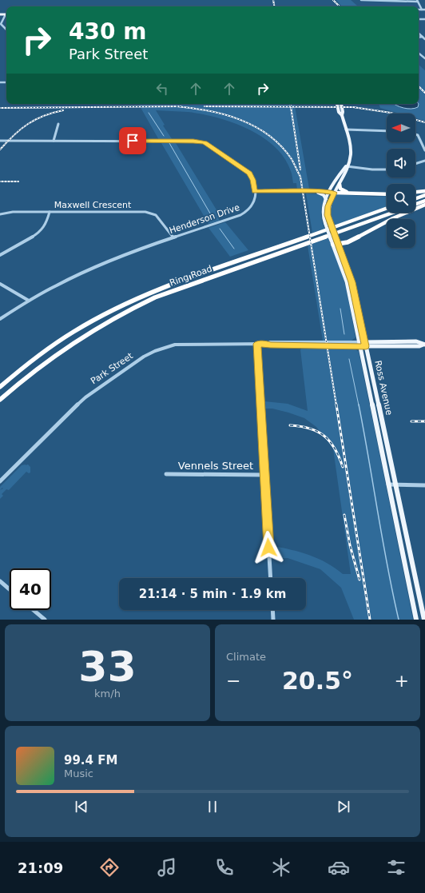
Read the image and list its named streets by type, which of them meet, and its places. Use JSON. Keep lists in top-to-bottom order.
{
  "streets": {
    "highway": ["Ring Road"],
    "main road": ["Park Street", "Ross Avenue"],
    "street": ["Maxwell Crescent", "Henderson Drive", "Vennels Street"]
  },
  "crossings": [
    ["Maxwell Crescent", "Henderson Drive"],
    ["Park Street", "Ross Avenue"]
  ],
  "north": "left",
  "page": {
    "turn": ["430 m", "Park Street"],
    "limit": "40",
    "trip": "21:14 · 5 min · 1.9 km",
    "tile": [
      ["33", "km/h"],
      "Climate"
    ],
    "heat": ["−", "20.5°", "+"],
    "song": ["99.4 FM", "Music"],
    "tabs": "21:09"
  }
}
